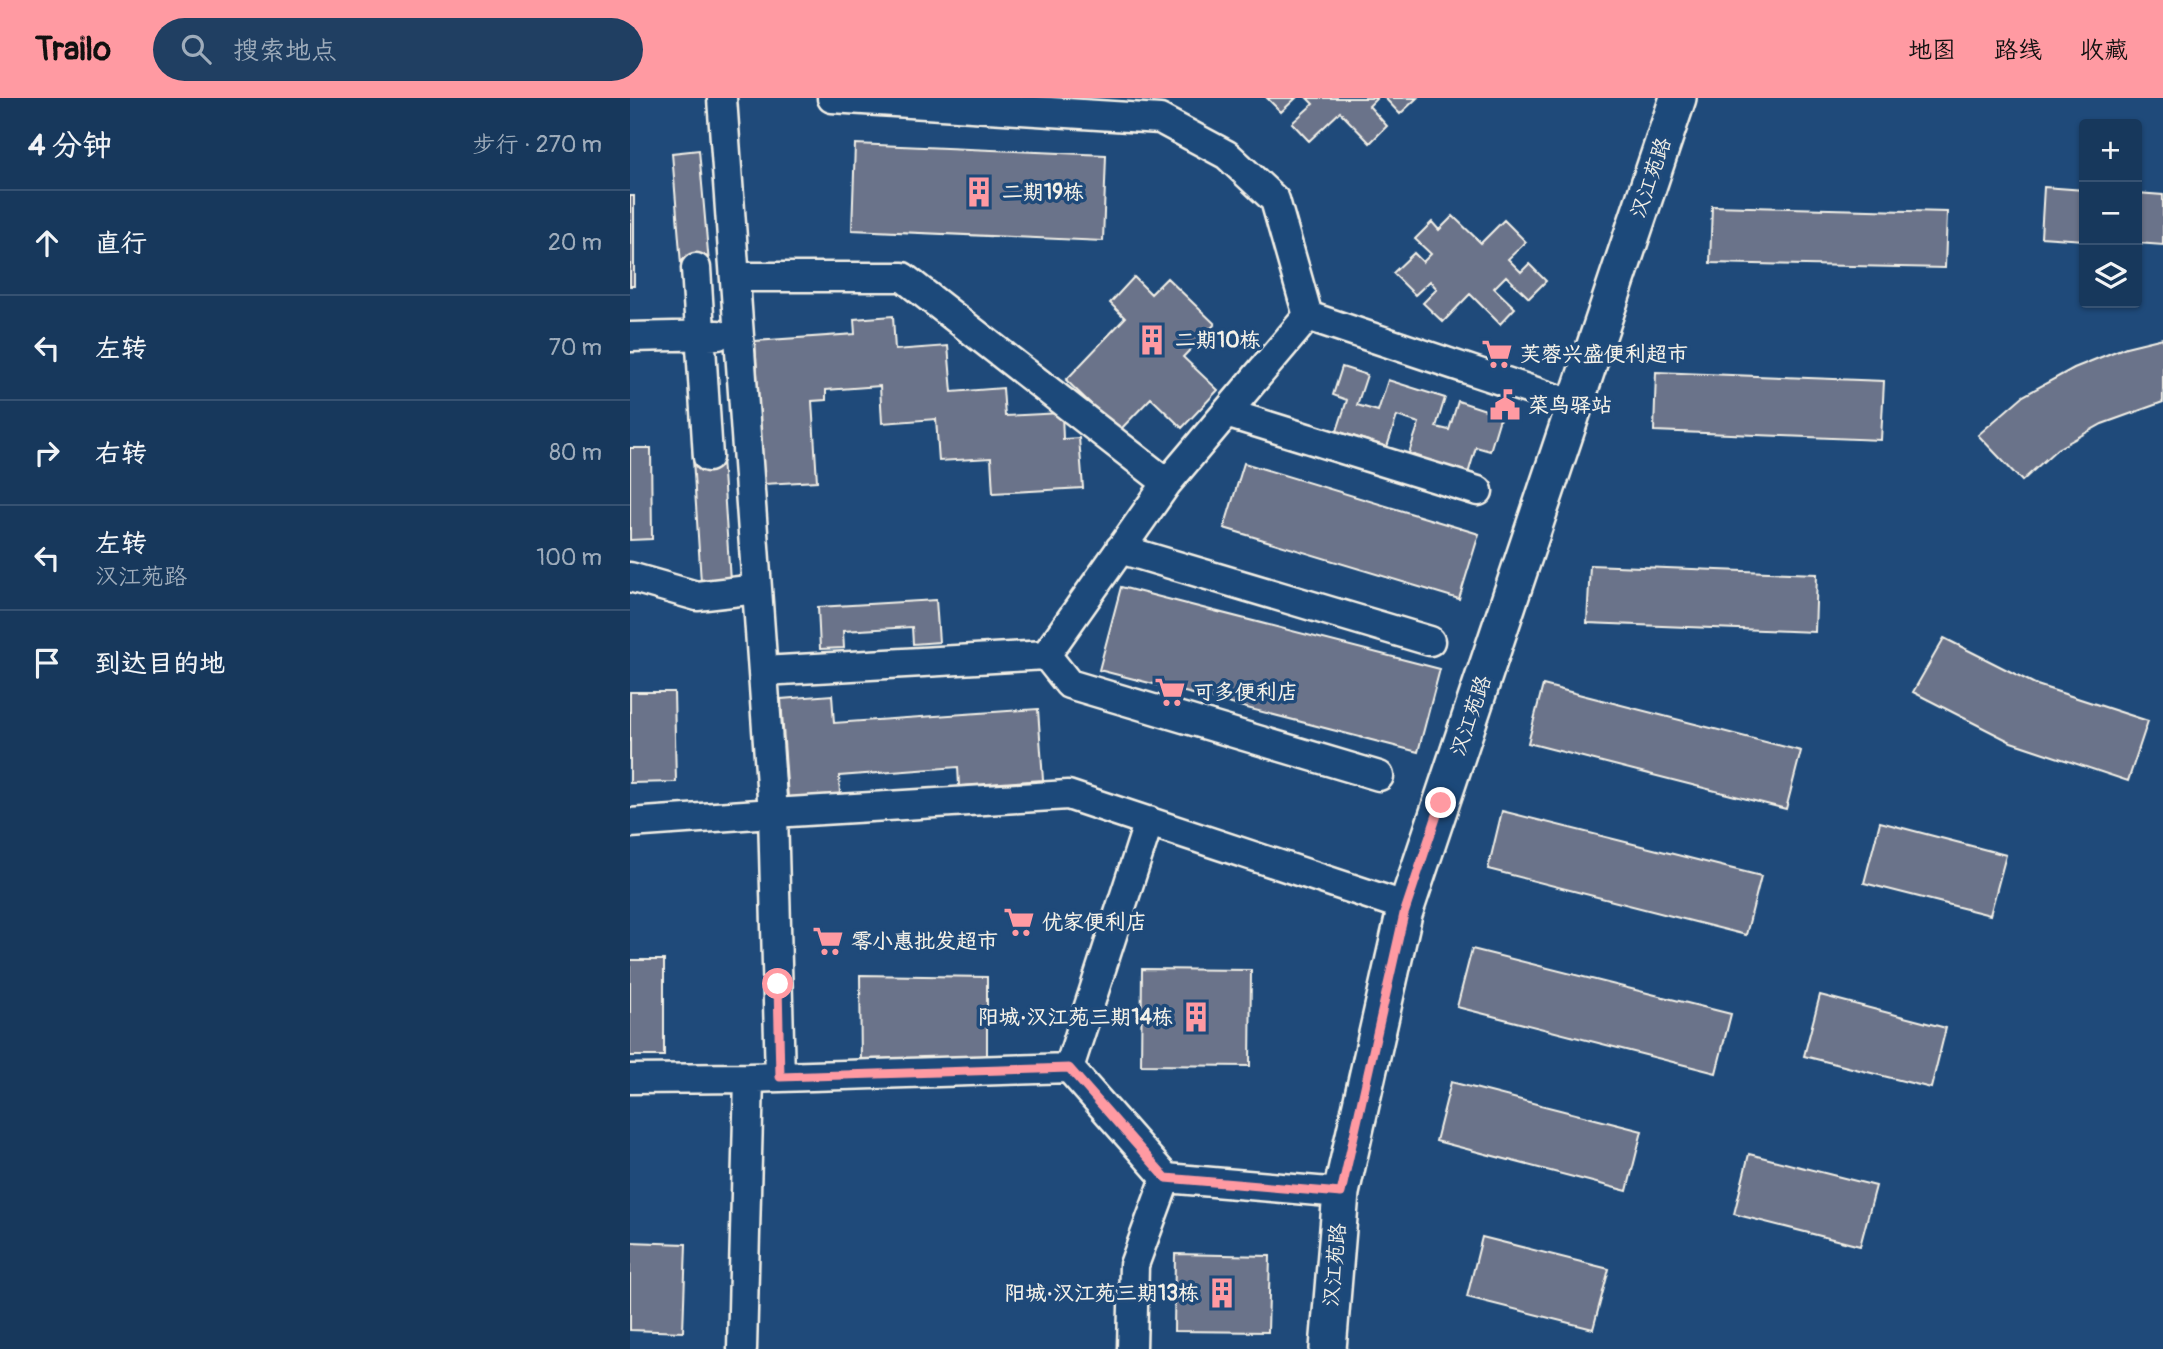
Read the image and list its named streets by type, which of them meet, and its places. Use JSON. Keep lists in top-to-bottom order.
{
  "streets": {
    "street": ["汉江苑路"]
  },
  "places": {
    "building": [
      "二期19栋",
      "二期10栋",
      "阳城·汉江苑三期14栋",
      "阳城·汉江苑三期13栋"
    ],
    "supermarket": [
      "芙蓉兴盛便利超市",
      "可多便利店",
      "优家便利店",
      "零小惠批发超市"
    ],
    "public building": ["菜鸟驿站"]
  },
  "page": {
    "header": "Trailo",
    "search": "搜索地点",
    "nav": ["地图", "路线", "收藏"],
    "heading": ["4 分钟", "步行 · 270 m"],
    "map_buttons": ["+", "−"],
    "list": [
      ["直行", "20 m"],
      ["左转", "70 m"],
      ["右转", "80 m"],
      ["左转", "汉江苑路", "100 m"],
      "到达目的地"
    ]
  }
}
